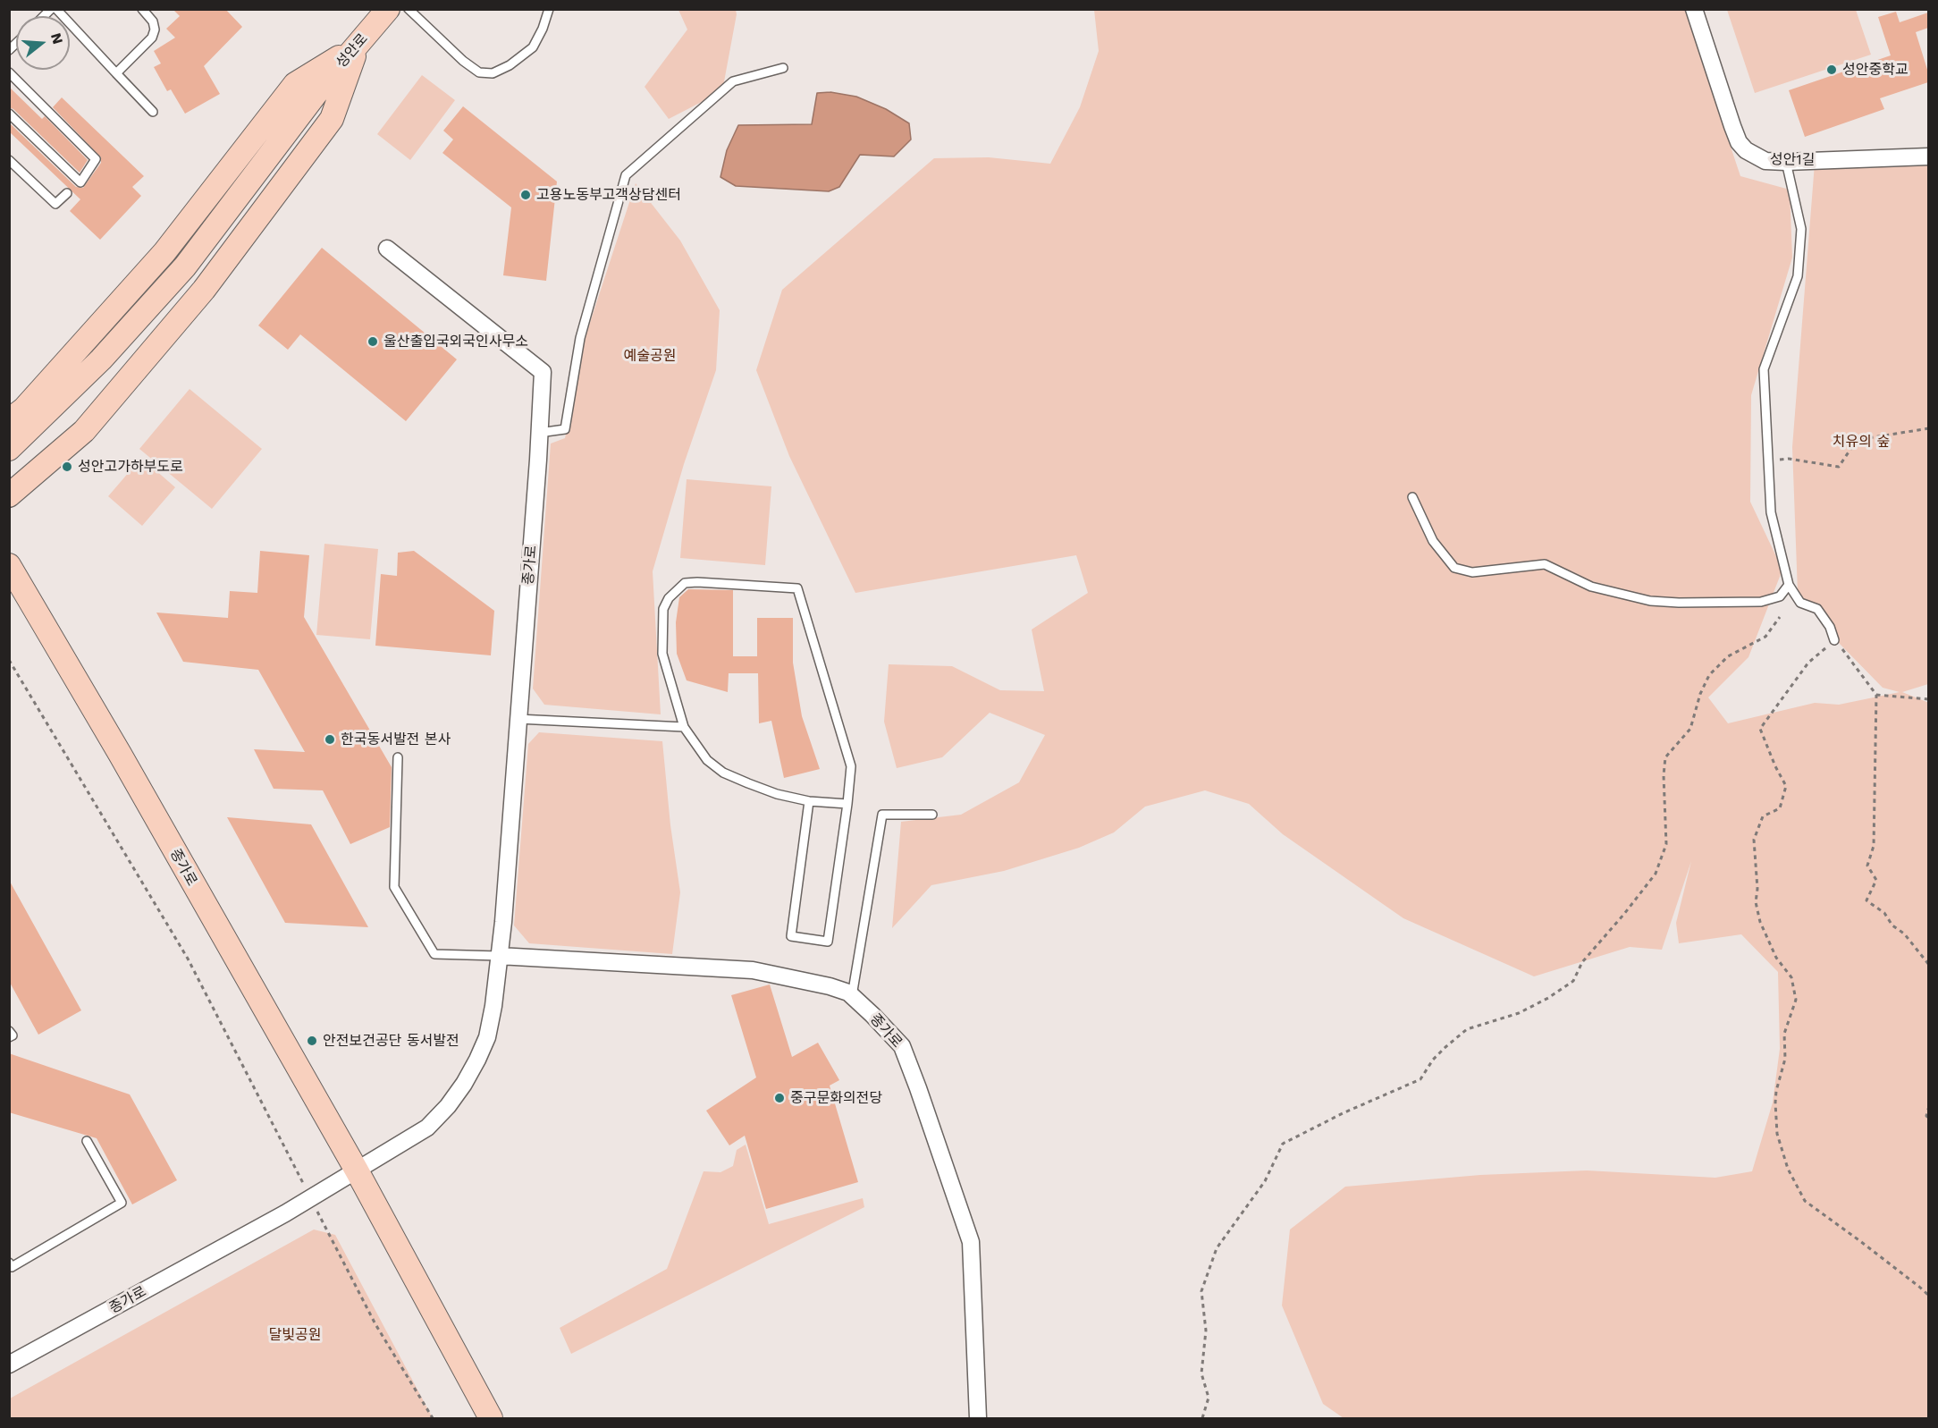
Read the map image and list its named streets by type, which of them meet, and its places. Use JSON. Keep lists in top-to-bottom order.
{
  "streets": {
    "street": ["성안로", "성안1길", "종가로"]
  },
  "parks": ["예술공원", "치유의 숲", "달빛공원"],
  "places": [
    "성안중학교",
    "고용노동부고객상담센터",
    "울산출입국외국인사무소",
    "성안고가하부도로",
    "한국동서발전 본사",
    "안전보건공단 동서발전",
    "중구문화의전당"
  ],
  "north": "right"
}
